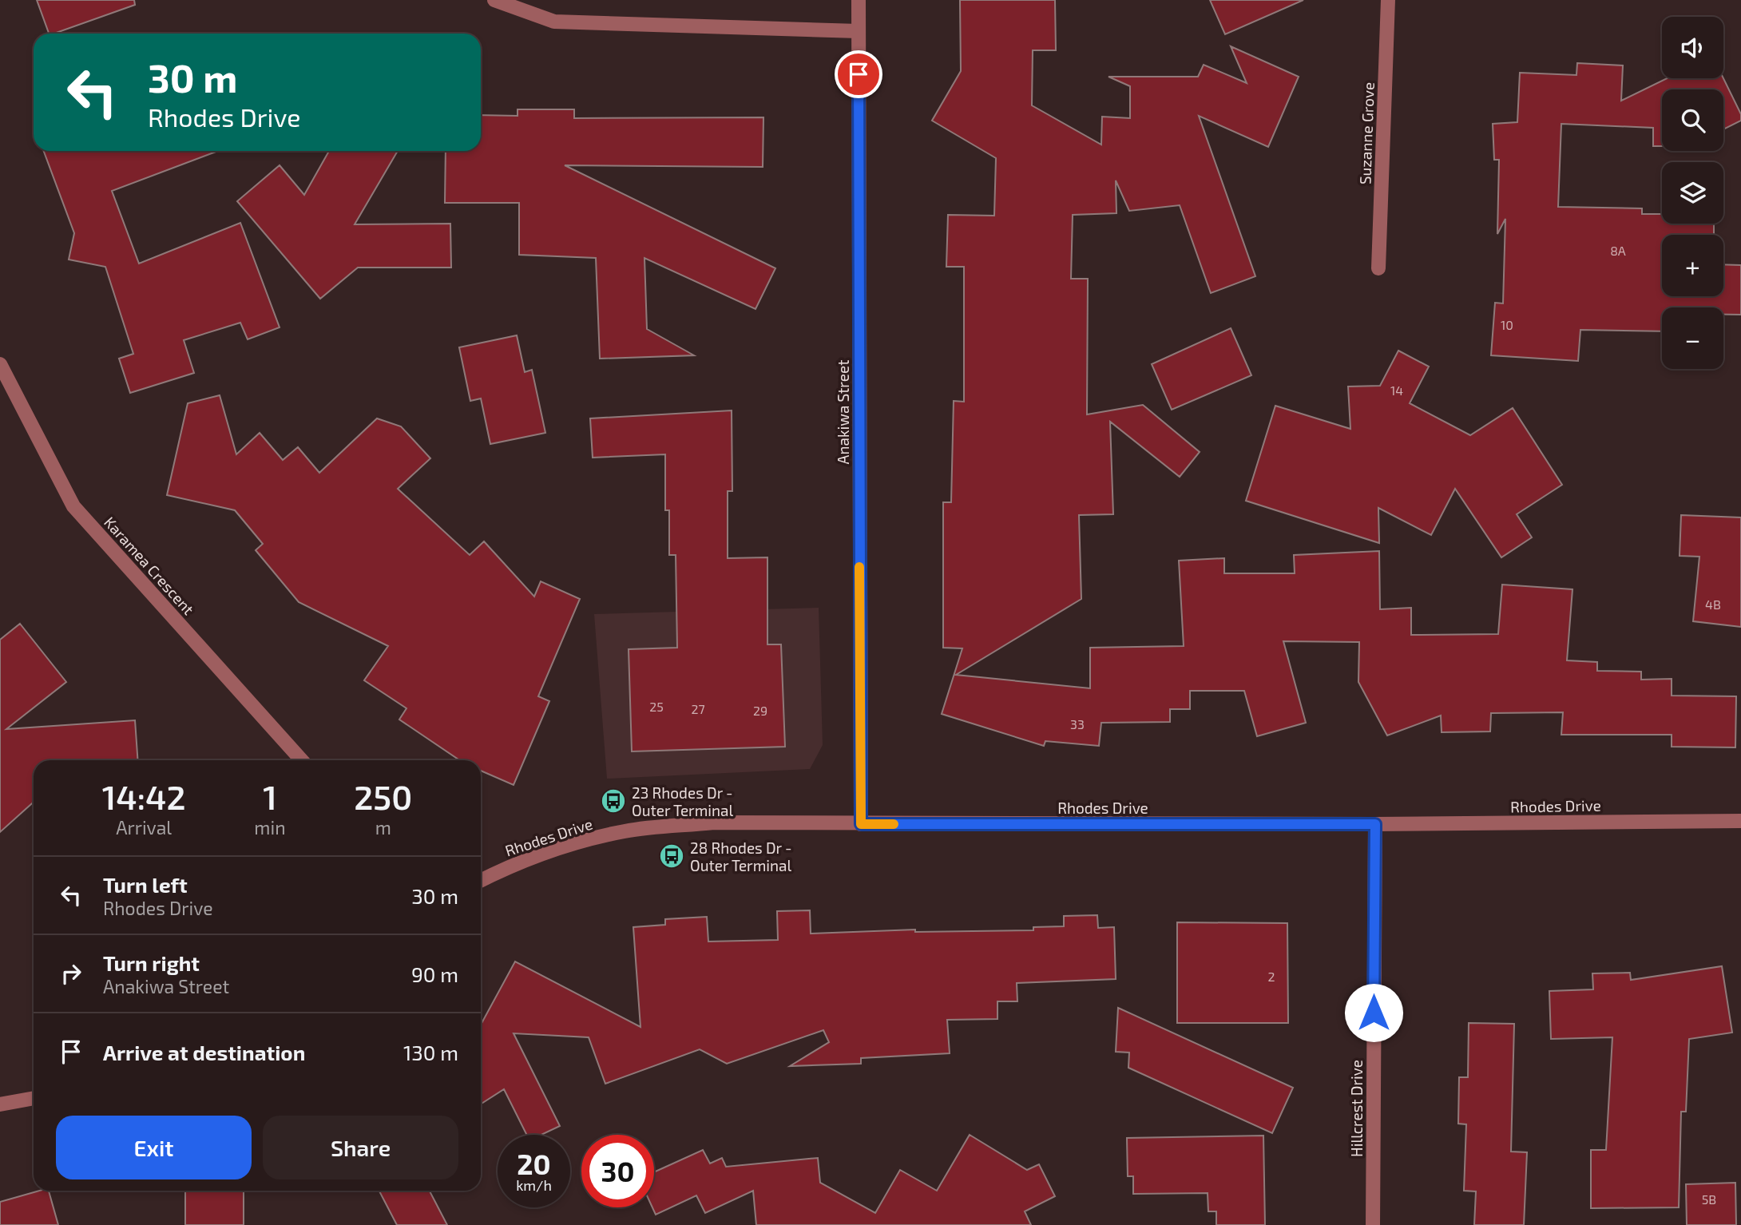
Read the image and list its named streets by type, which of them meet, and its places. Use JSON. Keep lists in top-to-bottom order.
{
  "streets": {
    "street": [
      "Suzanne Grove",
      "Anakiwa Street",
      "Karamea Crescent",
      "Rhodes Drive",
      "Hillcrest Drive"
    ]
  },
  "crossings": [
    ["Anakiwa Street", "Rhodes Drive"],
    ["Rhodes Drive", "Hillcrest Drive"]
  ],
  "places": {
    "bus stop": ["23 Rhodes Dr - Outer Terminal", "28 Rhodes Dr - Outer Terminal"]
  },
  "house_numbers": [
    "8A",
    "10",
    "14",
    "4B",
    "25",
    "27",
    "29",
    "33",
    "2",
    "5B"
  ],
  "page": {
    "map_buttons": ["+", "−"],
    "turn": ["30 m", "Rhodes Drive"],
    "eta": [
      "14:42",
      "Arrival",
      "1",
      "min",
      "250",
      "m"
    ],
    "list": [
      {
        "name": "Turn left",
        "note": "Rhodes Drive",
        "value": "30 m"
      },
      {
        "name": "Turn right",
        "note": "Anakiwa Street",
        "value": "90 m"
      },
      {
        "name": "Arrive at destination",
        "value": "130 m"
      }
    ],
    "buttons": ["Exit", "Share"],
    "speed": "20 km/h",
    "limit": "30"
  }
}
